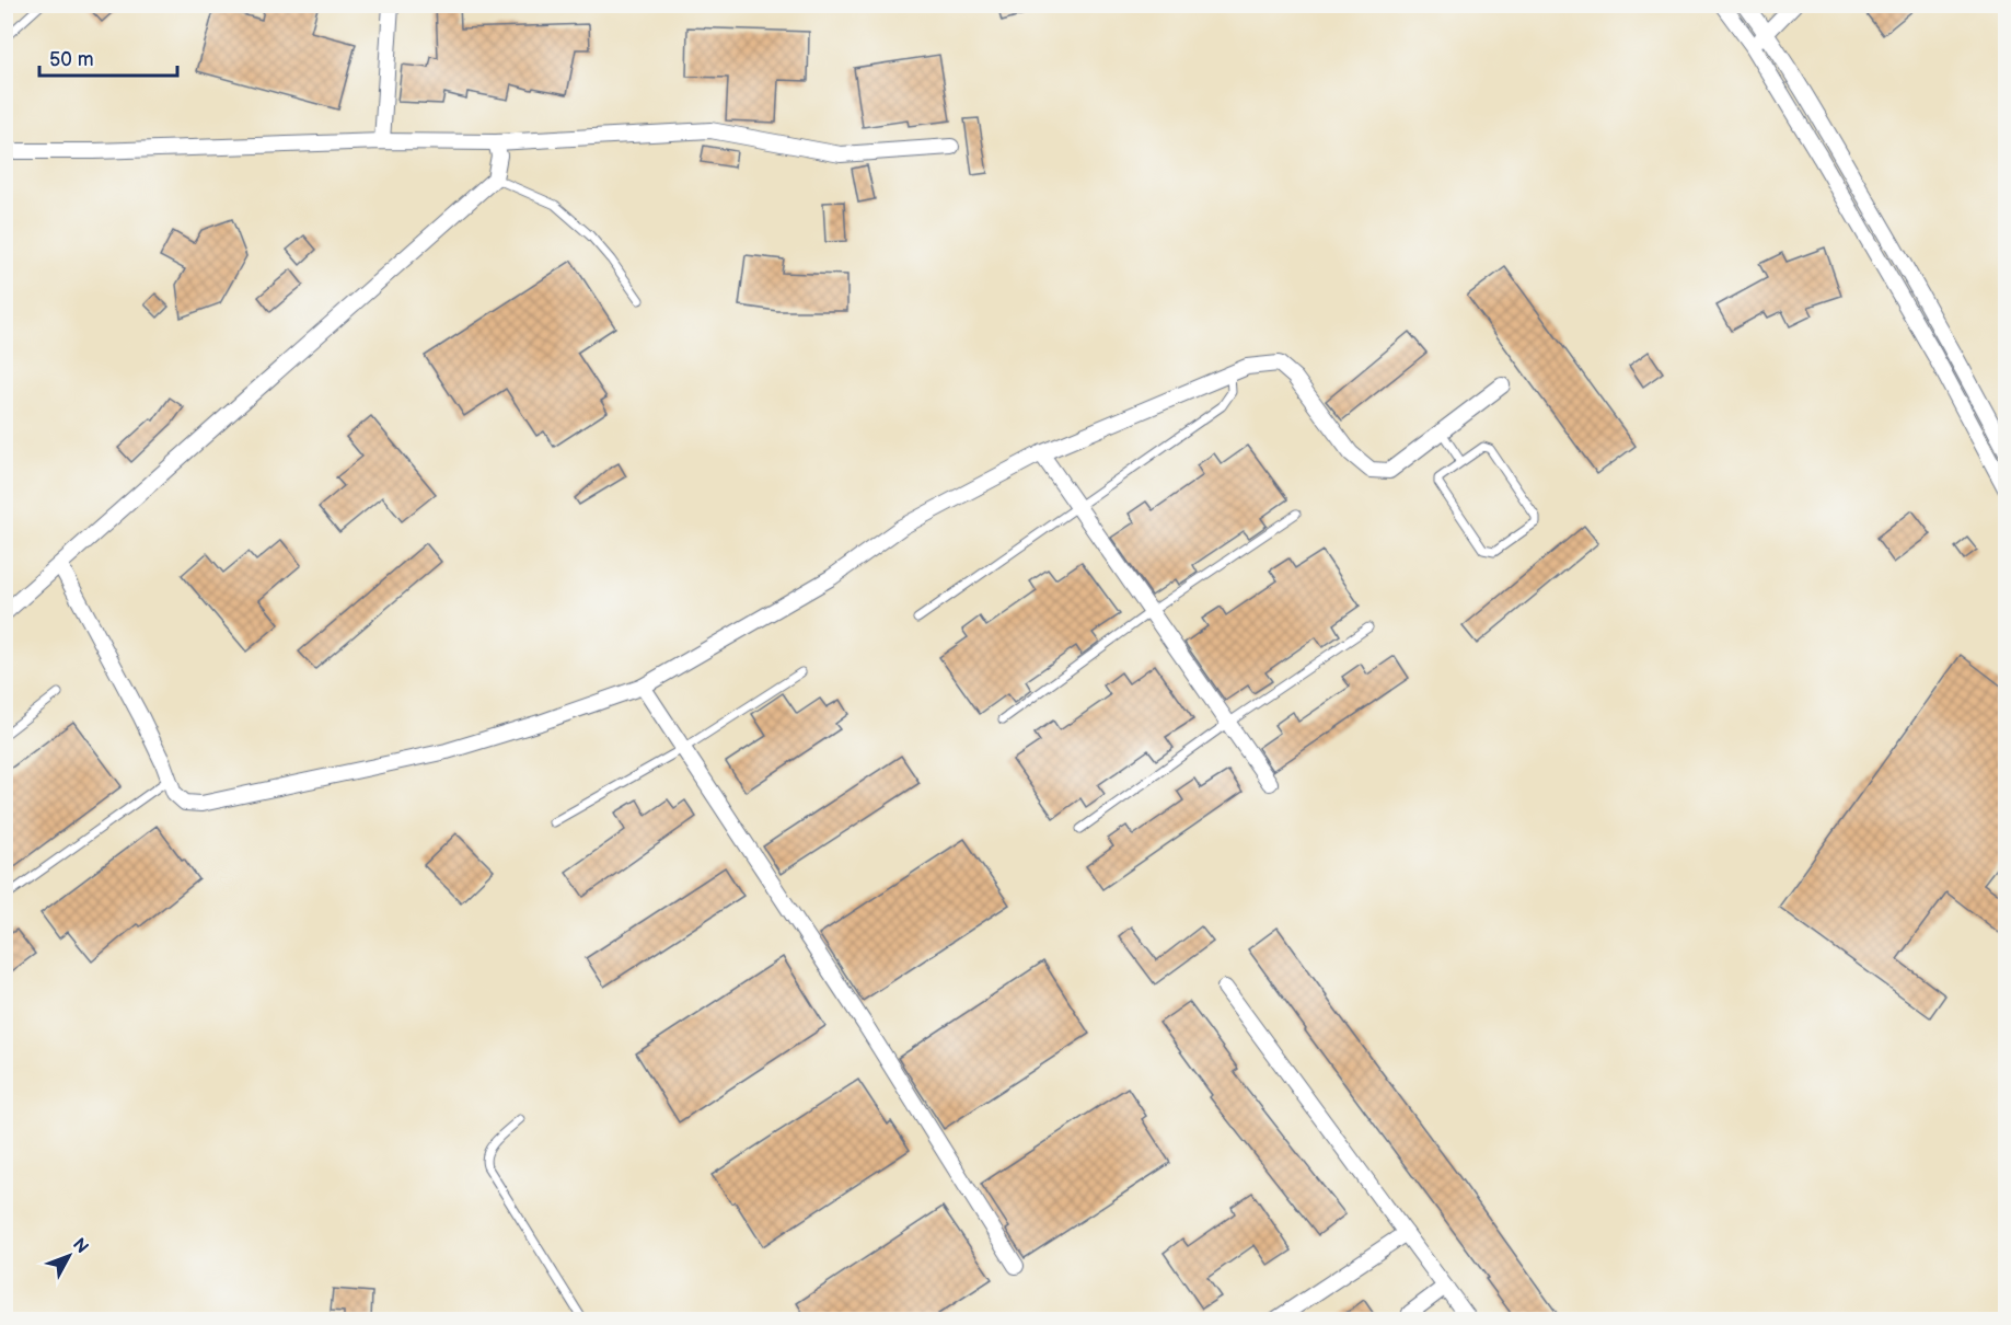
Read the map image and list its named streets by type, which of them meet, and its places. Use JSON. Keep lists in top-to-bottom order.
{
  "scale_bar": "50 m",
  "north": "top right"
}
